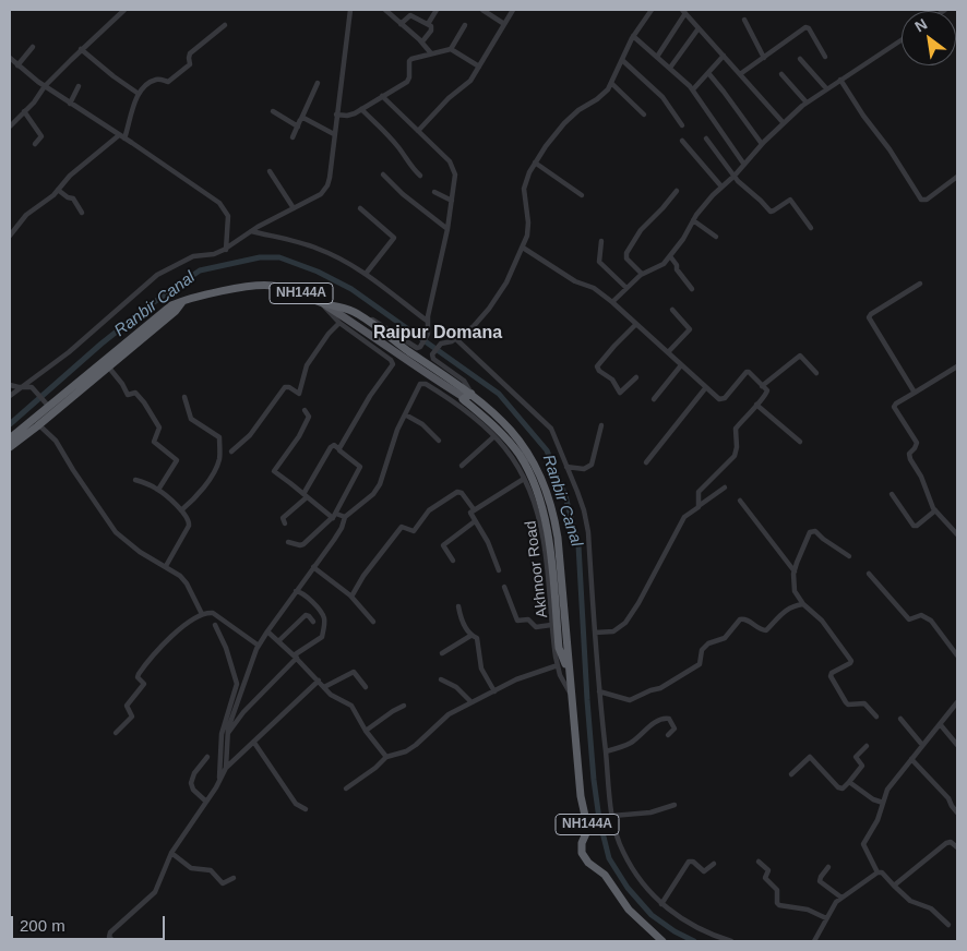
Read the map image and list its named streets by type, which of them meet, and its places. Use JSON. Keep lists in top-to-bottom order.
{
  "streets": {
    "highway": ["NH144A", "Akhnoor Road"]
  },
  "districts": ["Raipur Domana"],
  "water": ["Ranbir Canal"],
  "scale_bar": "200 m",
  "north": "top left"
}
